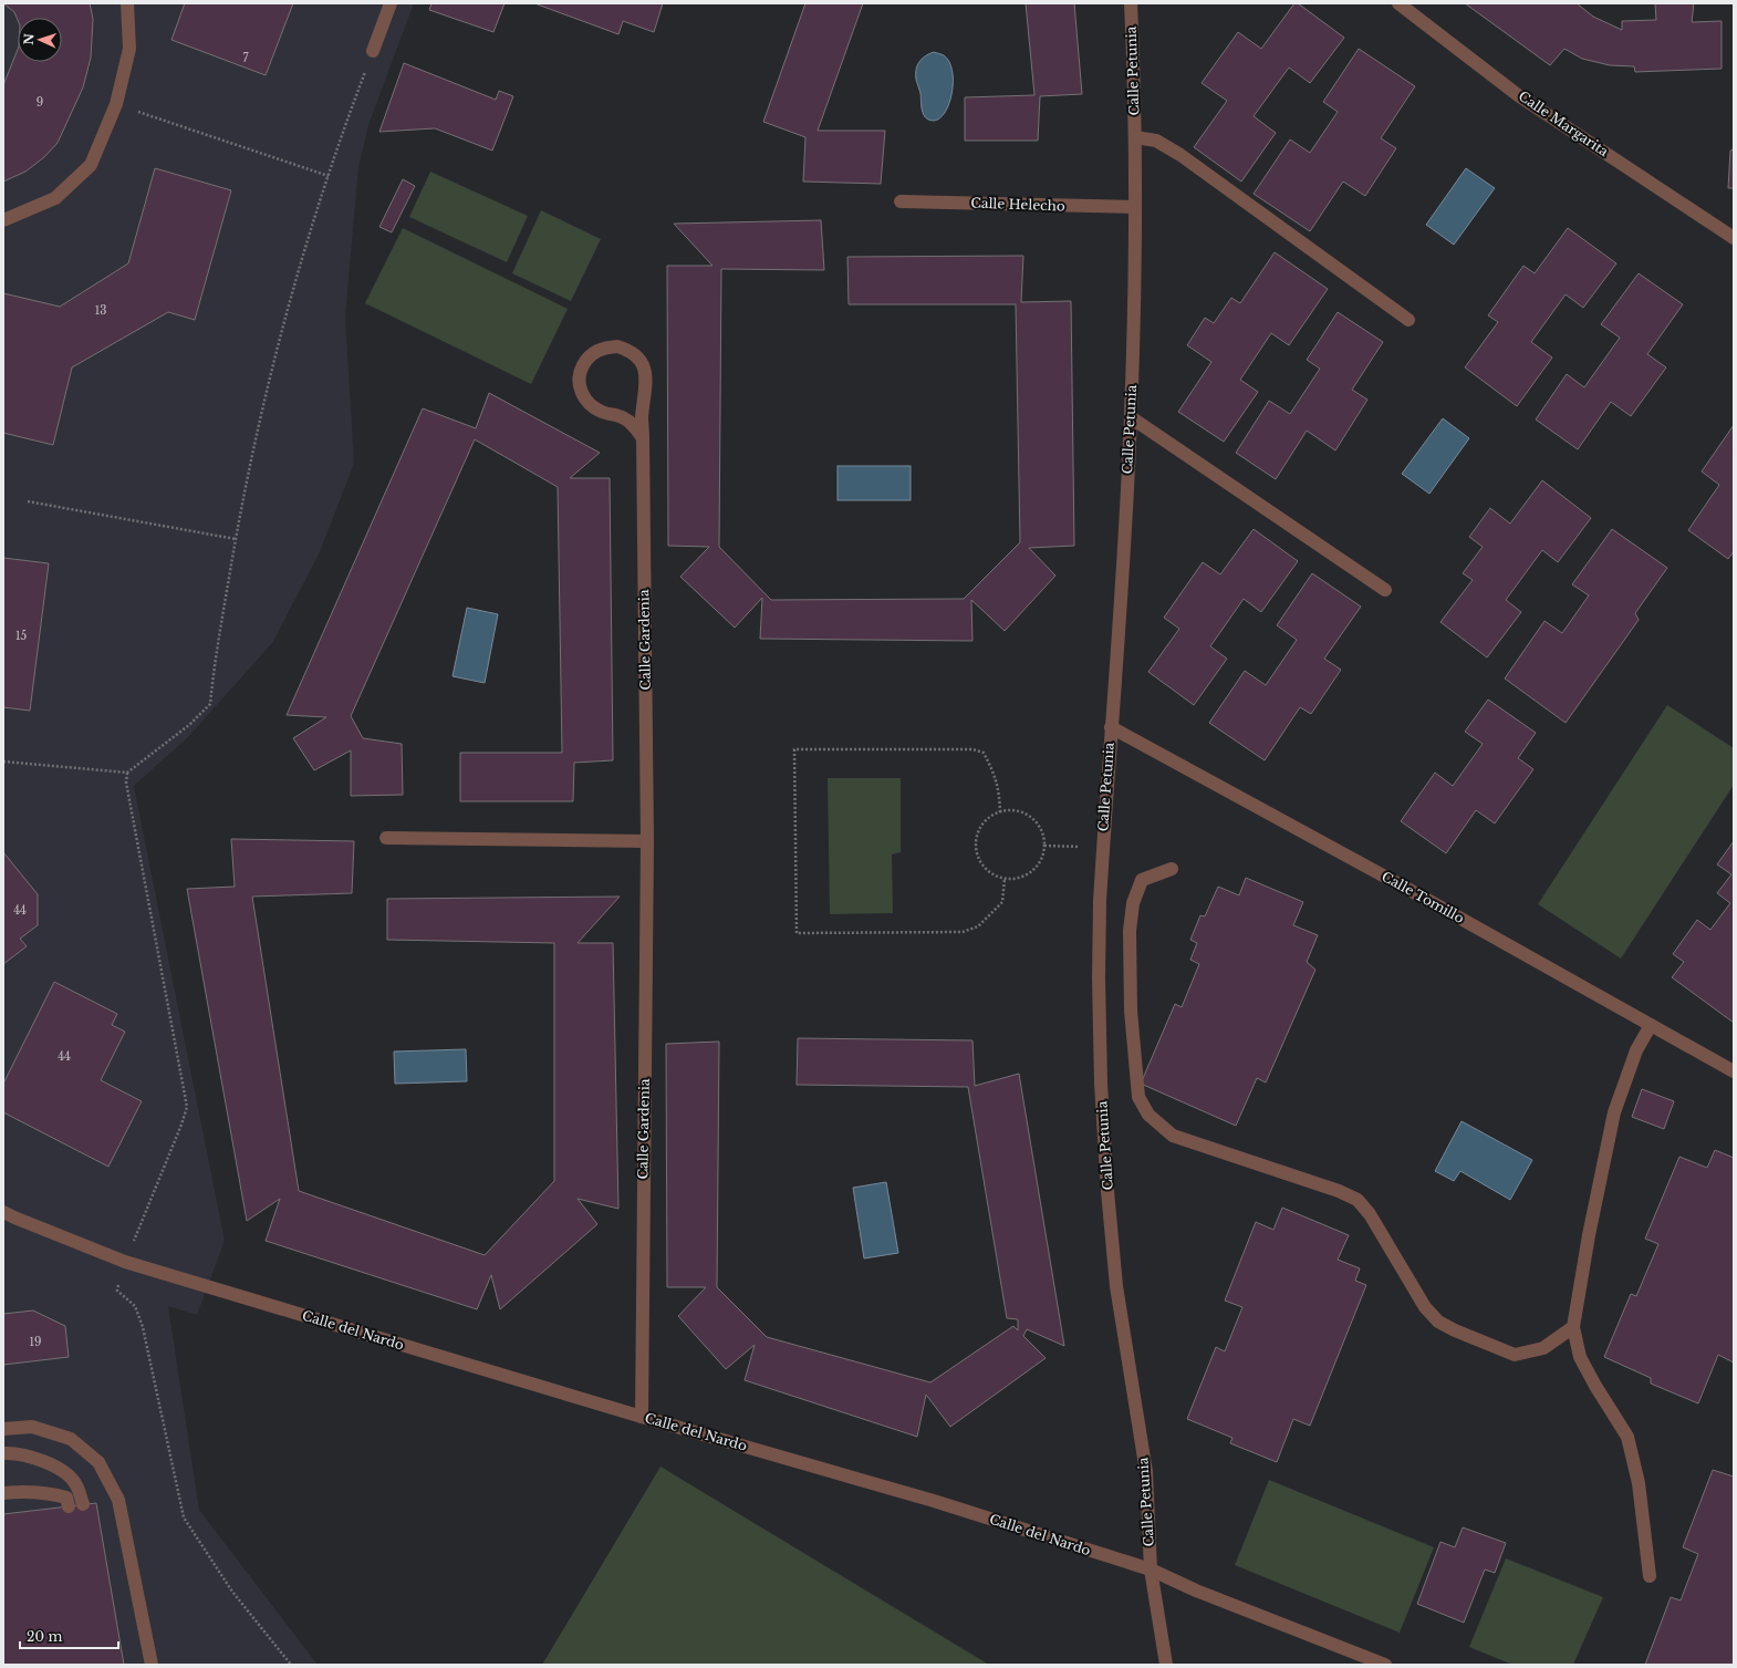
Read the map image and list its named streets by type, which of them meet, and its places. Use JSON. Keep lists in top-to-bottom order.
{
  "streets": {
    "street": [
      "Calle Petunia",
      "Calle Margarita",
      "Calle Helecho",
      "Calle Gardenia",
      "Calle Tomillo",
      "Calle del Nardo"
    ]
  },
  "crossings": [
    ["Calle Petunia", "Calle Helecho"],
    ["Calle Petunia", "Calle Tomillo"],
    ["Calle Petunia", "Calle del Nardo"],
    ["Calle Gardenia", "Calle del Nardo"]
  ],
  "house_numbers": [
    "7",
    "9",
    "13",
    "15",
    "44",
    "44",
    "19"
  ],
  "scale_bar": "20 m",
  "north": "left"
}
